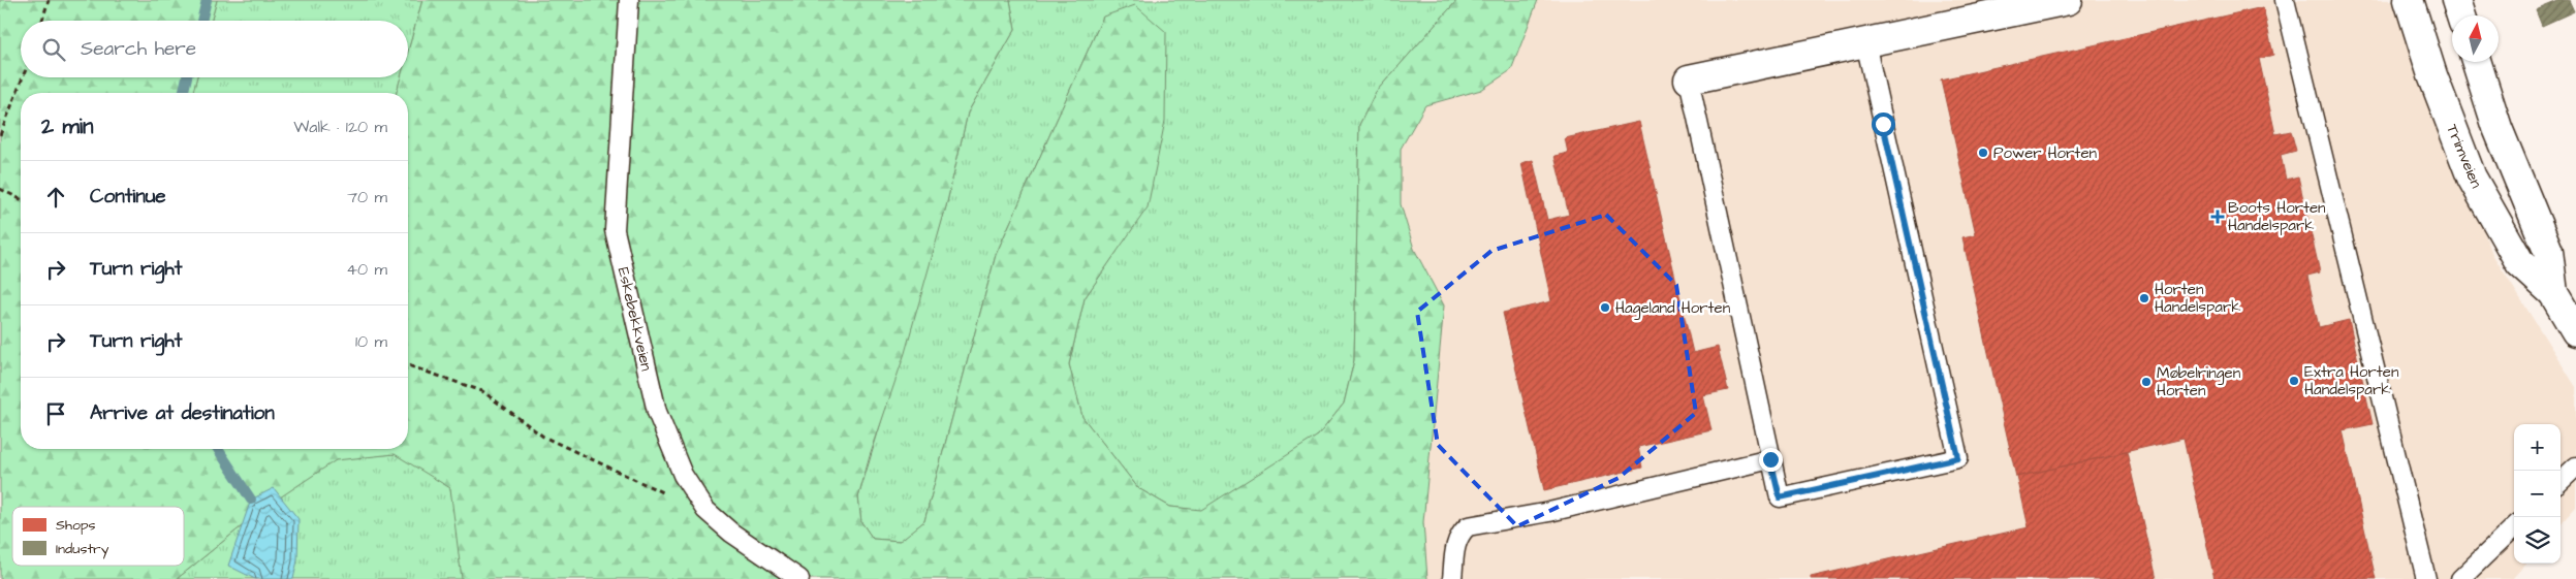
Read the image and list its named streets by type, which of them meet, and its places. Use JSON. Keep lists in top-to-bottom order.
{
  "streets": {
    "main road": ["Trimveien"],
    "lane": ["Eskebekkveien"]
  },
  "places": {
    "other": [
      "Power Horten",
      "Horten Handelspark",
      "Hageland Horten",
      "Extra Horten Handelspark",
      "Møbelringen Horten"
    ],
    "health": ["Boots Horten Handelspark"]
  },
  "legend": ["Shops", "Industry"],
  "north": "top",
  "page": {
    "search": "Search here",
    "heading": ["2 min", "Walk · 120 m"],
    "list": [
      ["Continue", "70 m"],
      ["Turn right", "40 m"],
      ["Turn right", "10 m"],
      "Arrive at destination"
    ],
    "map_buttons": ["+", "−"]
  }
}
